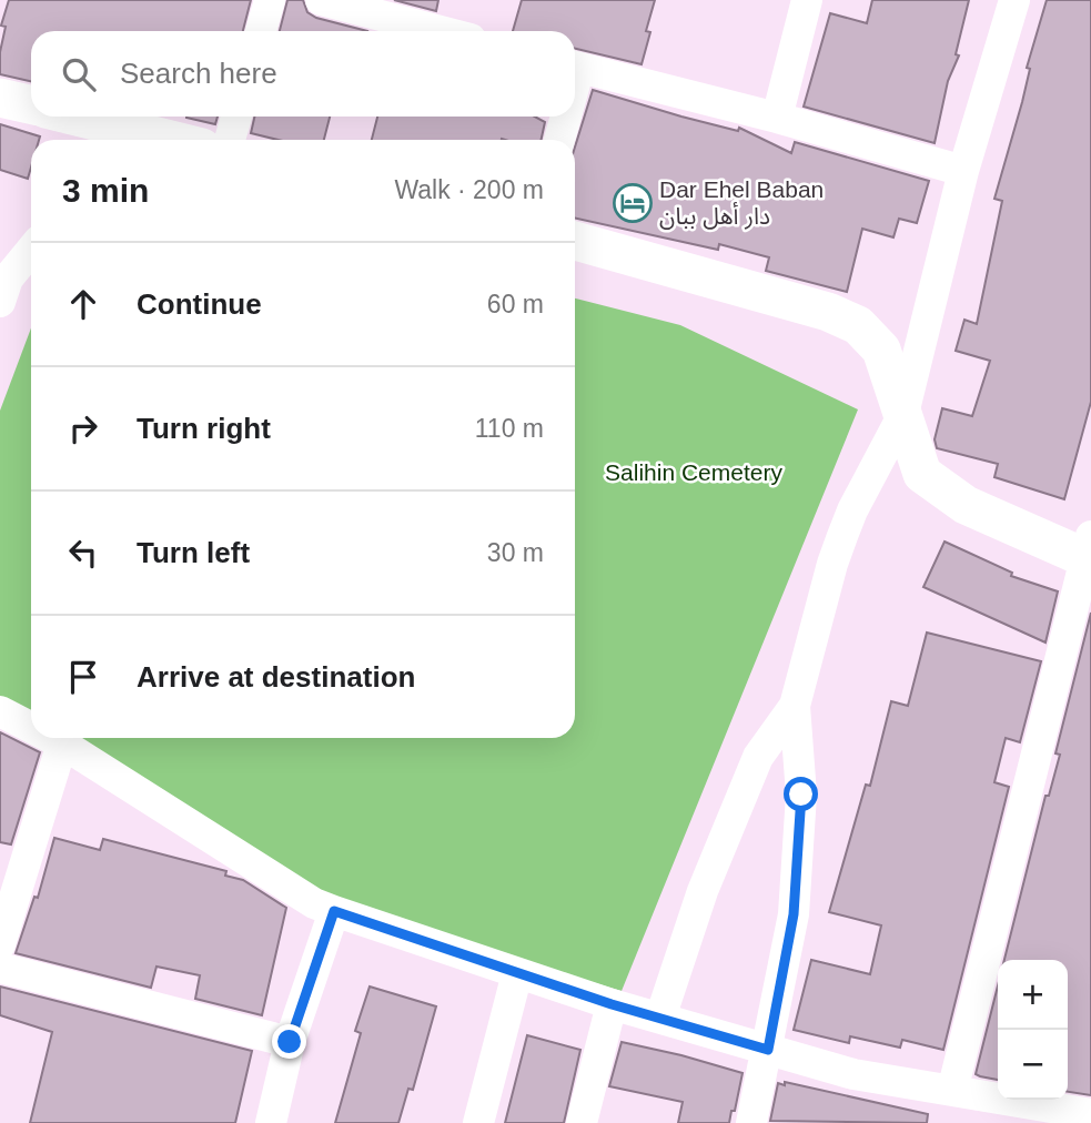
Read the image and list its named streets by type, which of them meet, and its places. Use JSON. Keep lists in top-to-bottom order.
{
  "parks": ["Salihin Cemetery"],
  "places": {
    "hotel": ["Dar Ehel Baban دار أهل ببان"]
  },
  "page": {
    "search": "Search here",
    "heading": ["3 min", "Walk · 200 m"],
    "list": [
      ["Continue", "60 m"],
      ["Turn right", "110 m"],
      ["Turn left", "30 m"],
      "Arrive at destination"
    ],
    "map_buttons": ["+", "−"]
  }
}
